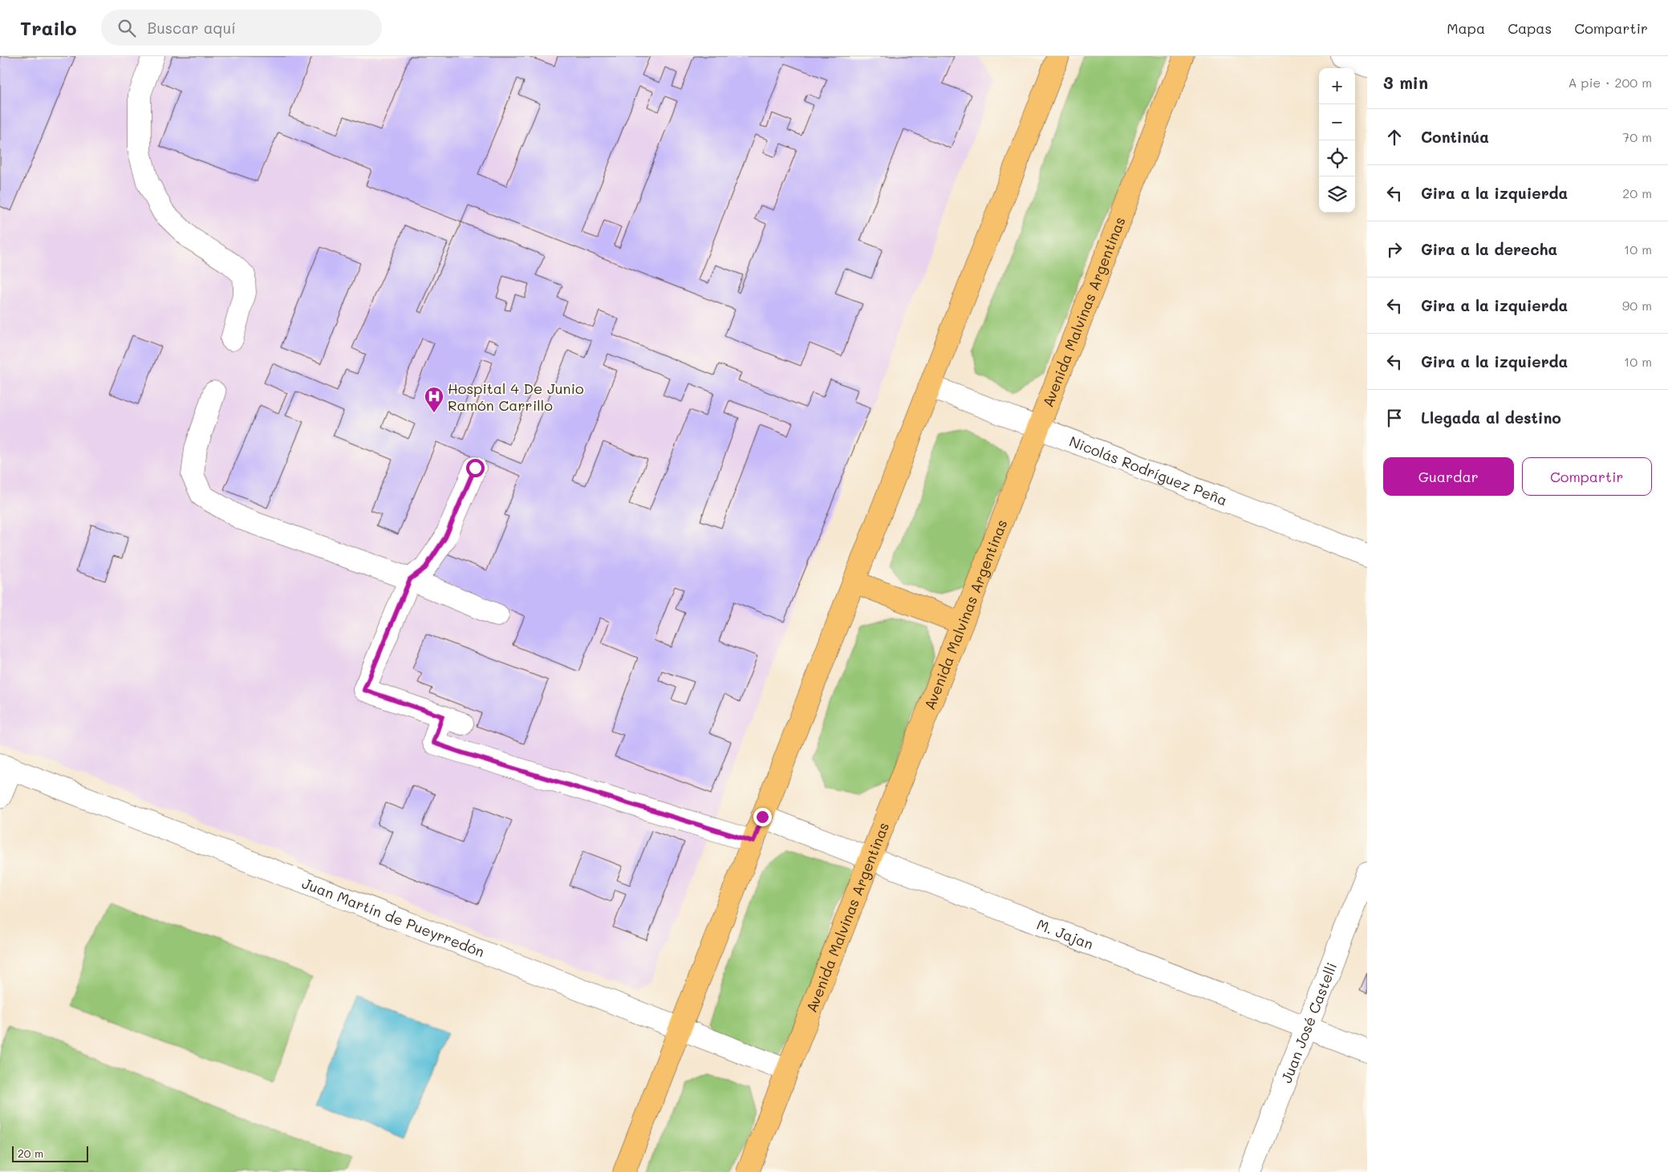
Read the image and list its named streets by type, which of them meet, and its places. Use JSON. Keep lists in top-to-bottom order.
{
  "streets": {
    "main road": ["Avenida Malvinas Argentinas"],
    "street": [
      "Nicolás Rodríguez Peña",
      "Juan Martín de Pueyrredón",
      "M. Jajan",
      "Juan José Castelli"
    ]
  },
  "crossings": [
    ["Avenida Malvinas Argentinas", "Nicolás Rodríguez Peña"],
    ["Avenida Malvinas Argentinas", "Juan Martín de Pueyrredón"],
    ["Avenida Malvinas Argentinas", "M. Jajan"],
    ["M. Jajan", "Juan José Castelli"]
  ],
  "places": {
    "hospital": ["Hospital 4 De Junio Ramón Carrillo"]
  },
  "scale_bar": "20 m",
  "page": {
    "header": "Trailo",
    "search": "Buscar aquí",
    "nav": ["Mapa", "Capas", "Compartir"],
    "heading": ["3 min", "A pie · 200 m"],
    "map_buttons": ["+", "−"],
    "list": [
      ["Continúa", "70 m"],
      ["Gira a la izquierda", "20 m"],
      ["Gira a la derecha", "10 m"],
      ["Gira a la izquierda", "90 m"],
      ["Gira a la izquierda", "10 m"],
      "Llegada al destino"
    ],
    "buttons": ["Guardar", "Compartir"],
    "scale": "20 m"
  }
}
